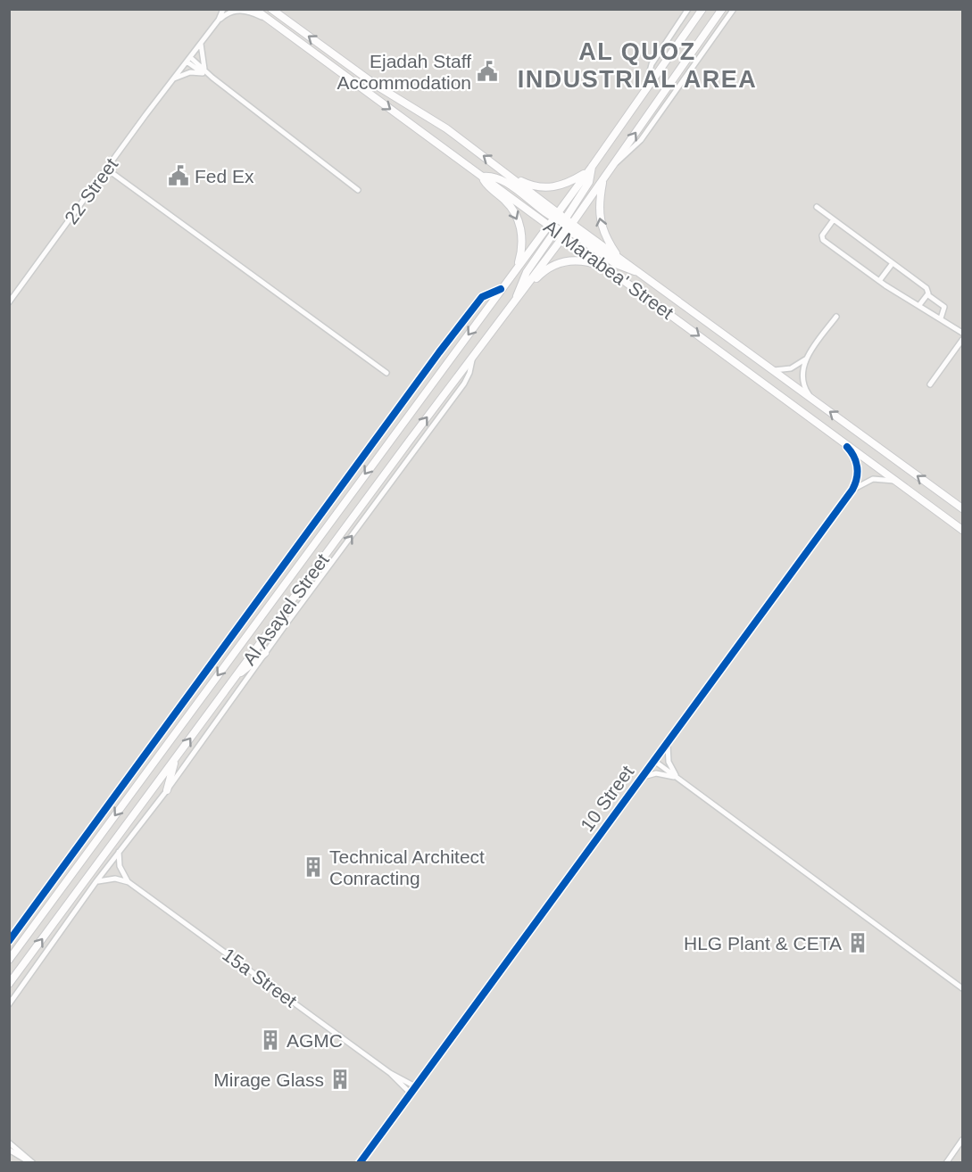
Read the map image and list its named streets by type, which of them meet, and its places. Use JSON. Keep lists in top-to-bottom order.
{
  "streets": {
    "main road": ["Al Marabea' Street", "Al Asayel Street"],
    "street": ["22 Street", "10 Street", "15a Street"]
  },
  "crossings": [
    ["Al Marabea' Street", "Al Asayel Street"],
    ["Al Marabea' Street", "10 Street"],
    ["10 Street", "15a Street"]
  ],
  "districts": ["AL QUOZ INDUSTRIAL AREA"],
  "places": {
    "public building": ["Ejadah Staff Accommodation", "Fed Ex"],
    "building": [
      "Technical Architect Conracting",
      "HLG Plant & CETA",
      "AGMC",
      "Mirage Glass"
    ]
  }
}
